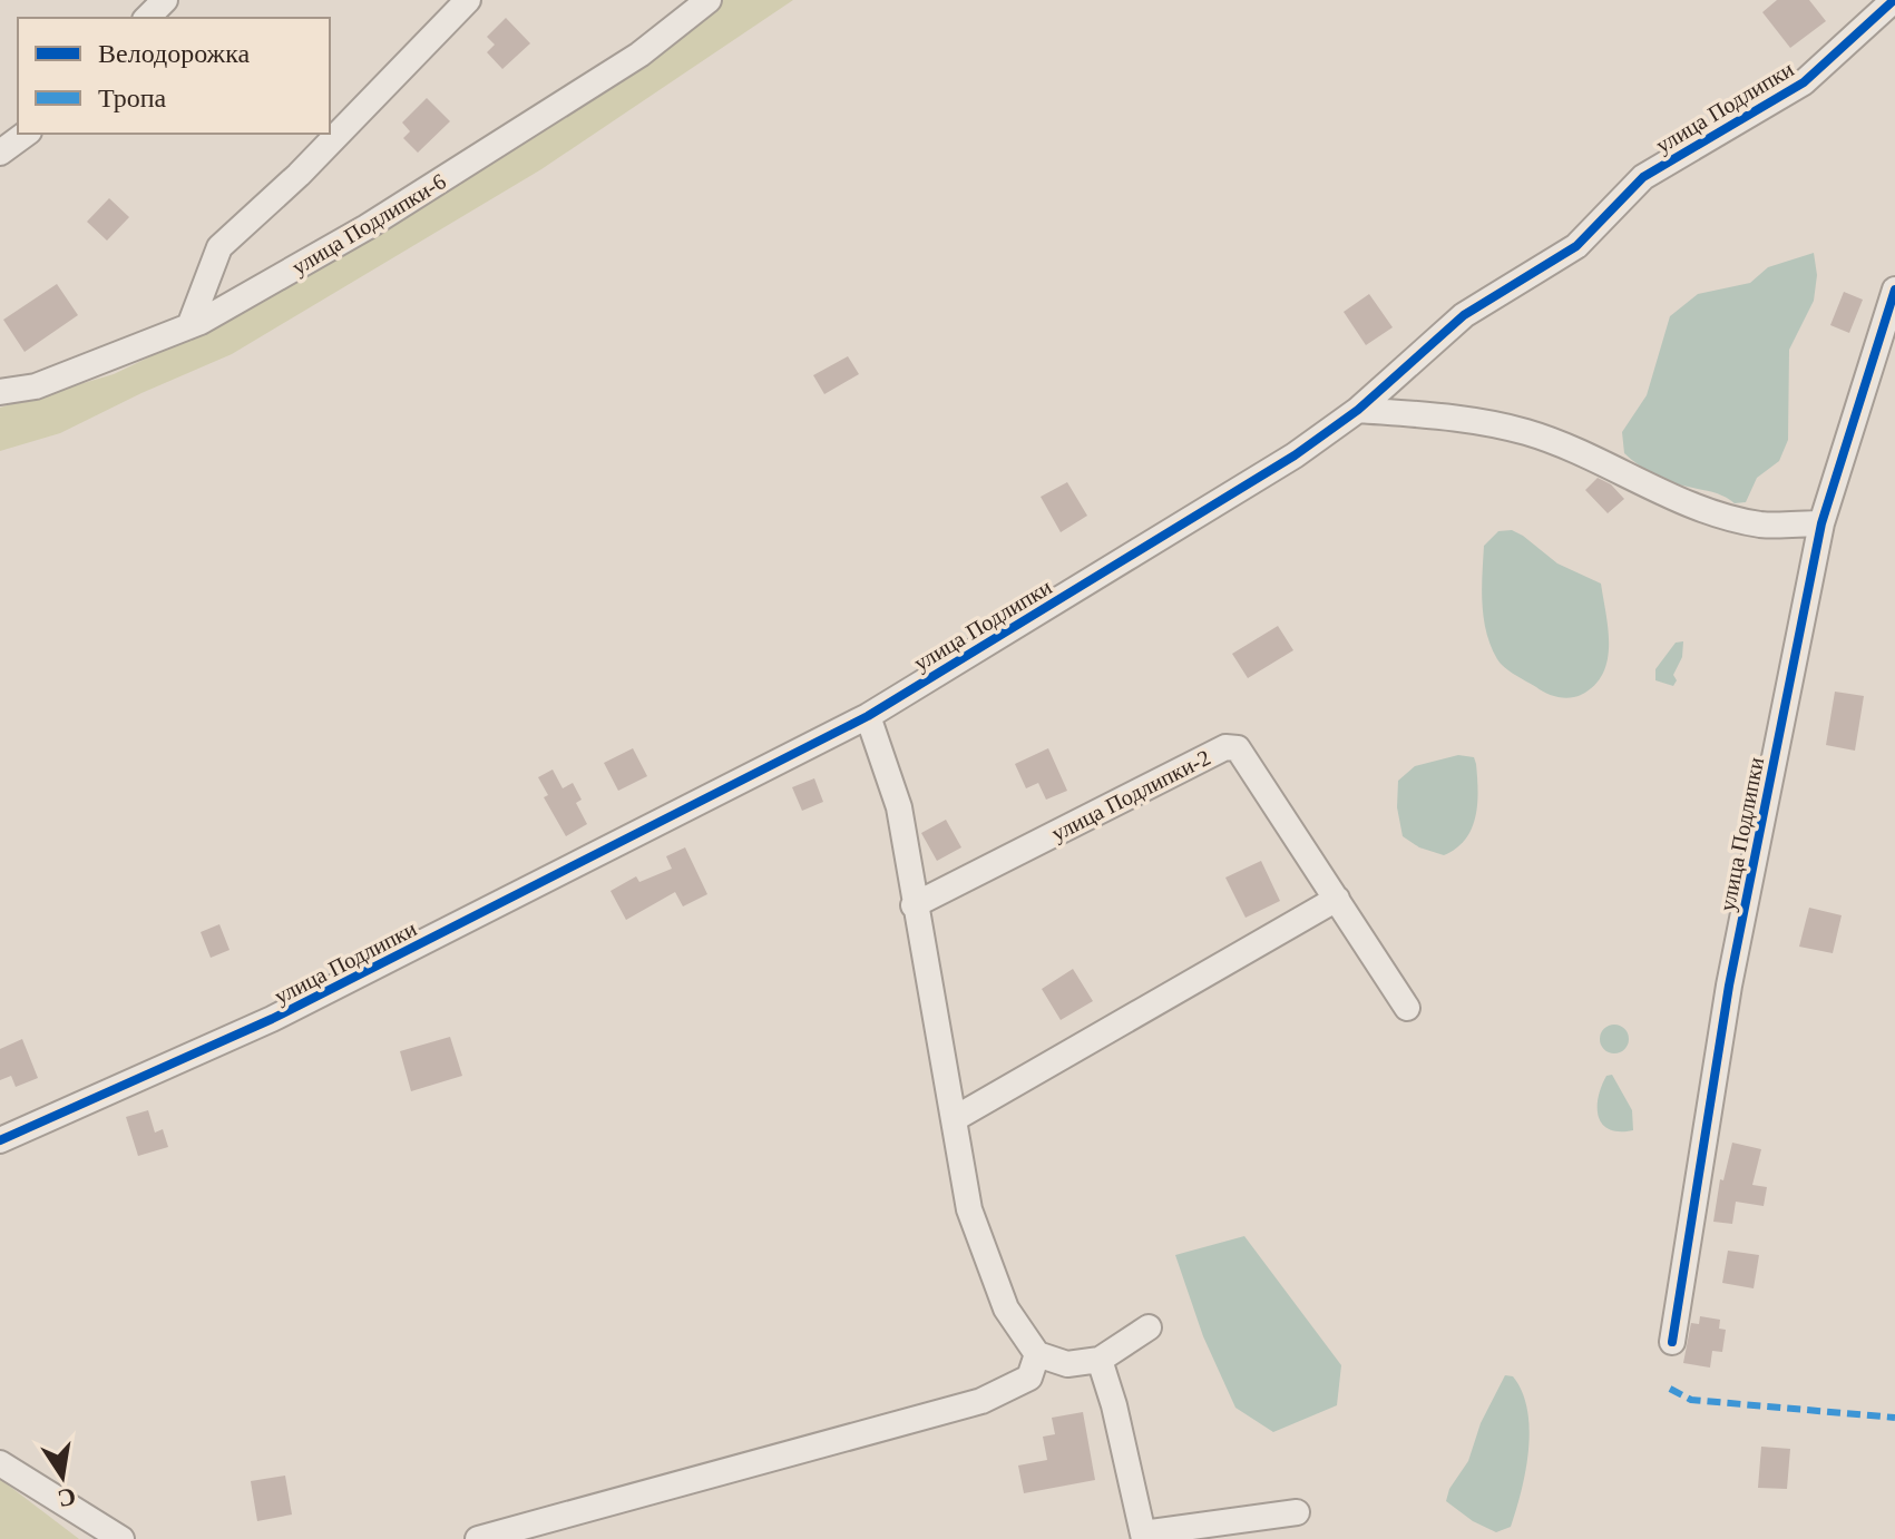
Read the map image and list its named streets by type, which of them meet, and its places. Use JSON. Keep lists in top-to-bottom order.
{
  "streets": {
    "street": ["улица Подлипки", "улица Подлипки-6", "улица Подлипки-2"]
  },
  "legend": ["Велодорожка", "Тропа"],
  "north": "bottom"
}
